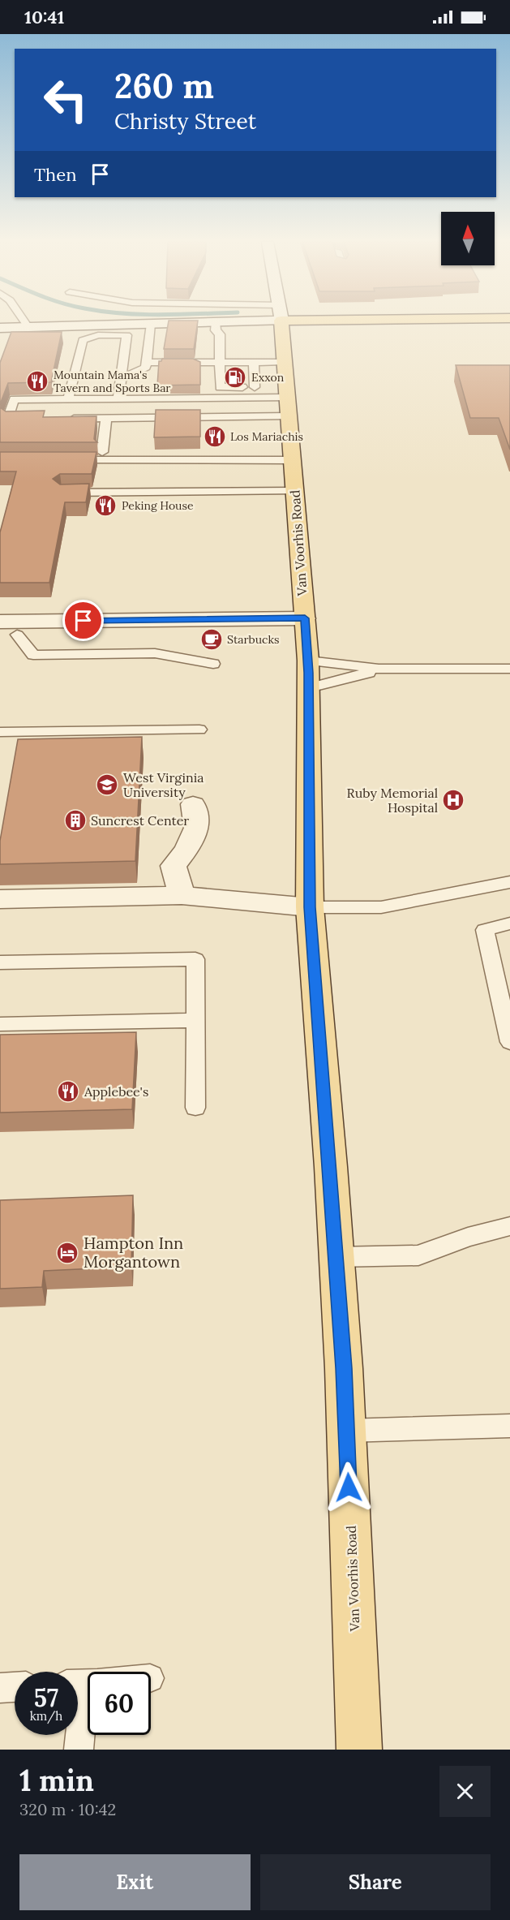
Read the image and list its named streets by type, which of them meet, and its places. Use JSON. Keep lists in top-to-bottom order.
{
  "streets": {
    "main road": ["Van Voorhis Road"]
  },
  "places": {
    "fuel station": ["Exxon"],
    "restaurant": [
      "Mountain Mama's Tavern and Sports Bar",
      "Los Mariachis",
      "Peking House",
      "Applebee's"
    ],
    "cafe": ["Starbucks"],
    "school or university": ["West Virginia University"],
    "hospital": ["Ruby Memorial Hospital"],
    "building": ["Suncrest Center"],
    "hotel": ["Hampton Inn Morgantown"]
  },
  "north": "top",
  "page": {
    "status": "10:41",
    "turn": ["260 m", "Christy Street"],
    "then": "Then",
    "speed": "57 km/h",
    "limit": "60",
    "heading": ["1 min", "320 m · 10:42"],
    "buttons": ["Exit", "Share"]
  }
}
